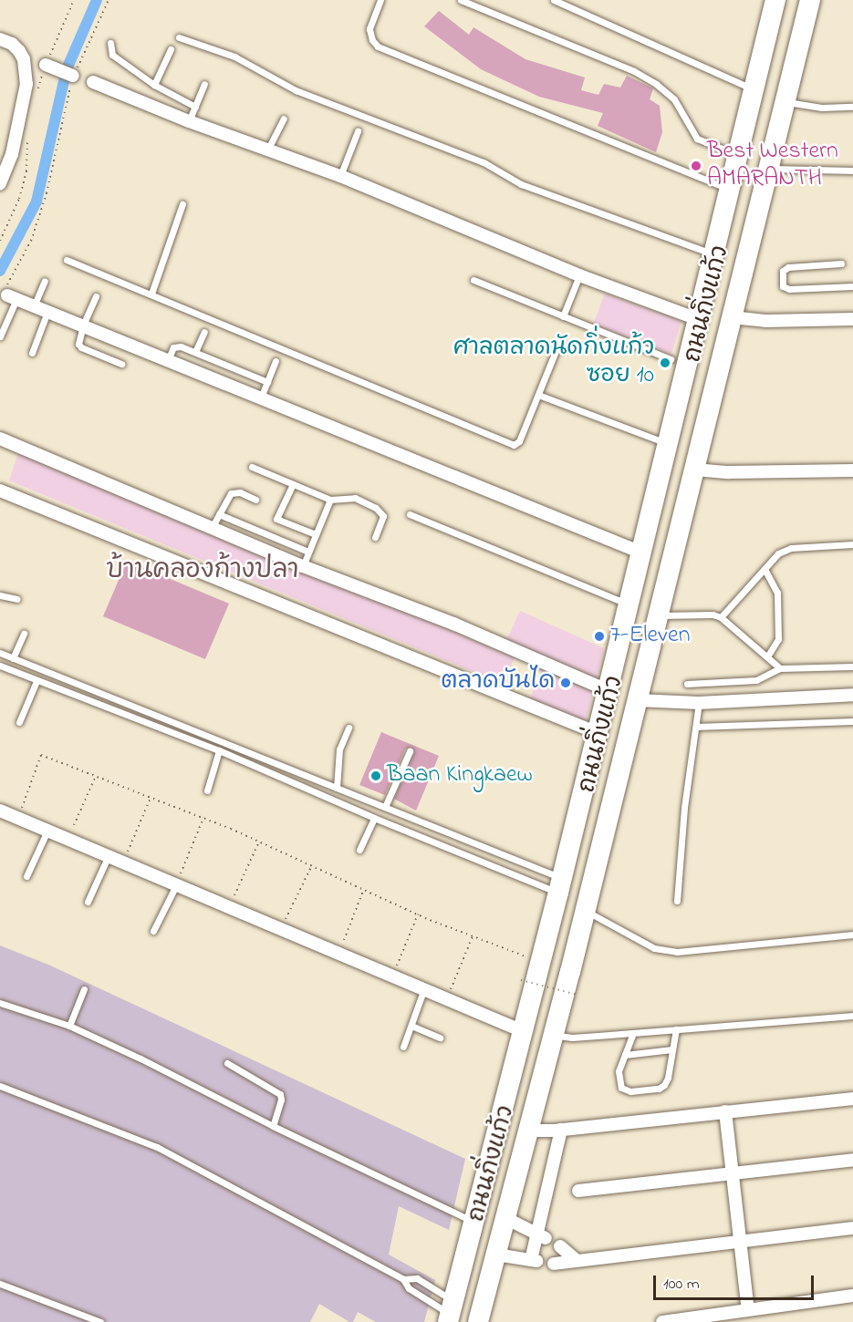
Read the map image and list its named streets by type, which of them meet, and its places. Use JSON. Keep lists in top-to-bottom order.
{
  "streets": {
    "main road": ["ถนนกิ่งแก้ว"]
  },
  "districts": ["บ้านคลองก้างปลา"],
  "places": [
    "Best Western AMARANTH",
    "ศาลตลาดนัดกิ่งแก้ว ซอย 10",
    "7-Eleven",
    "ตลาดบันได",
    "Baan Kingkaew"
  ],
  "scale_bar": "100 m"
}
